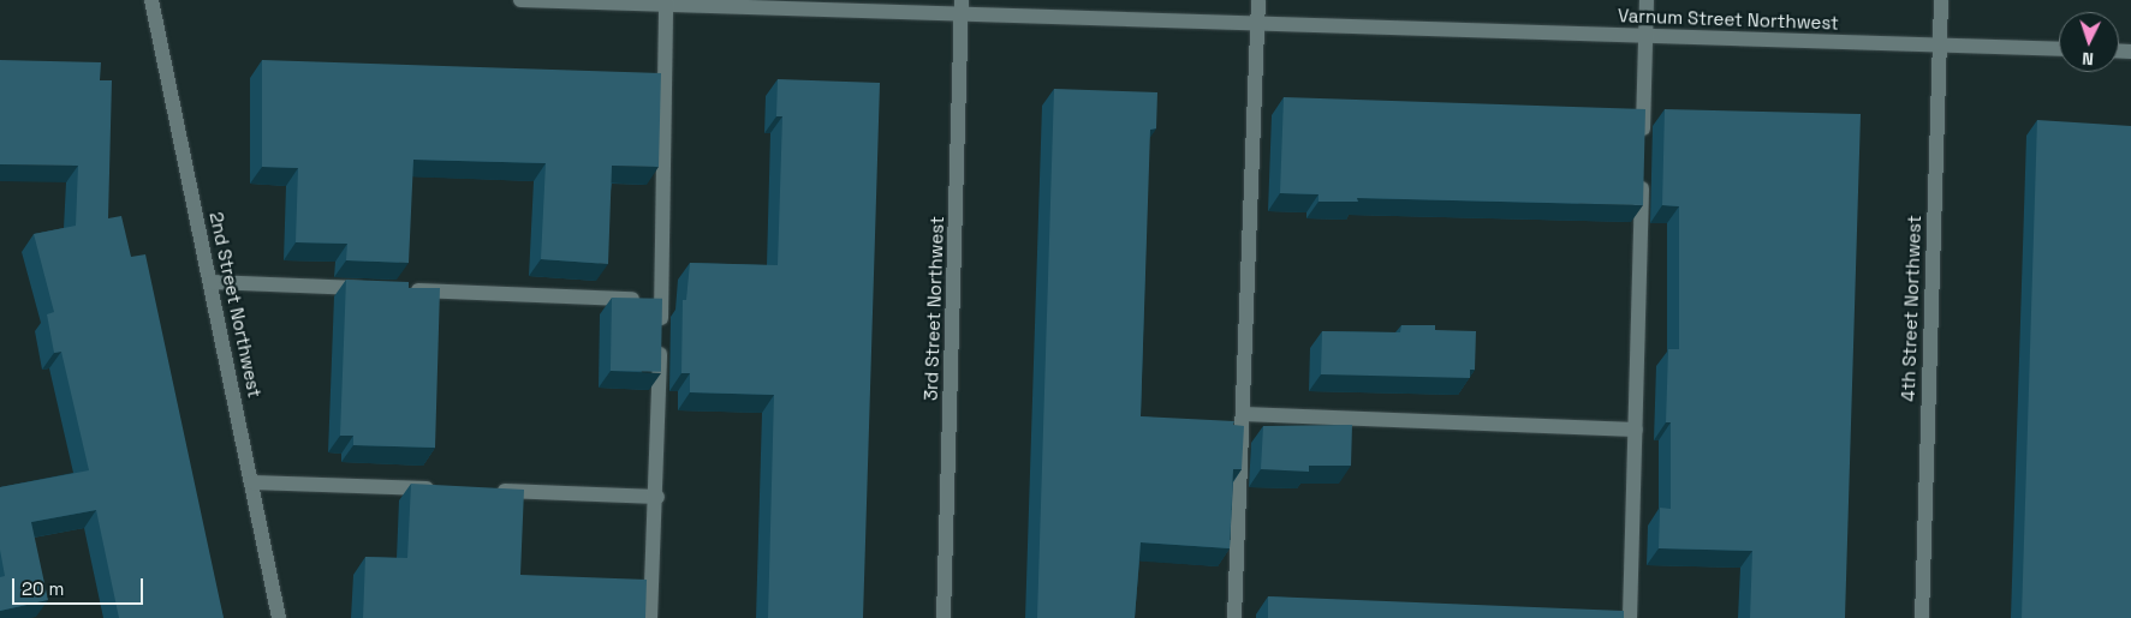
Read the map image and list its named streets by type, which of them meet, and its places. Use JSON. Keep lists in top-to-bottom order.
{
  "streets": {
    "street": [
      "Varnum Street Northwest",
      "2nd Street Northwest",
      "3rd Street Northwest",
      "4th Street Northwest"
    ]
  },
  "crossings": [
    ["Varnum Street Northwest", "3rd Street Northwest"],
    ["Varnum Street Northwest", "4th Street Northwest"]
  ],
  "scale_bar": "20 m",
  "north": "bottom"
}
